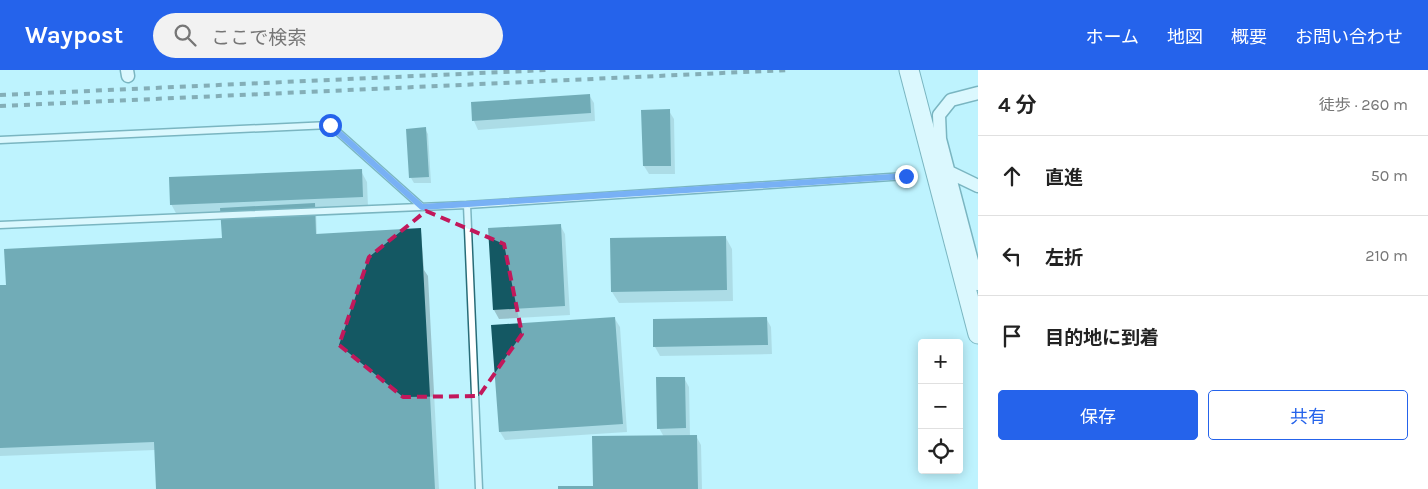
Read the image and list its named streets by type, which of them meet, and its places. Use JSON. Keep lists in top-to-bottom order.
{
  "page": {
    "header": "Waypost",
    "search": "ここで検索",
    "nav": [
      "ホーム",
      "地図",
      "概要",
      "お問い合わせ"
    ],
    "heading": ["4 分", "徒歩 · 260 m"],
    "list": [
      ["直進", "50 m"],
      ["左折", "210 m"],
      "目的地に到着"
    ],
    "map_buttons": ["+", "−"],
    "buttons": ["保存", "共有"]
  }
}
